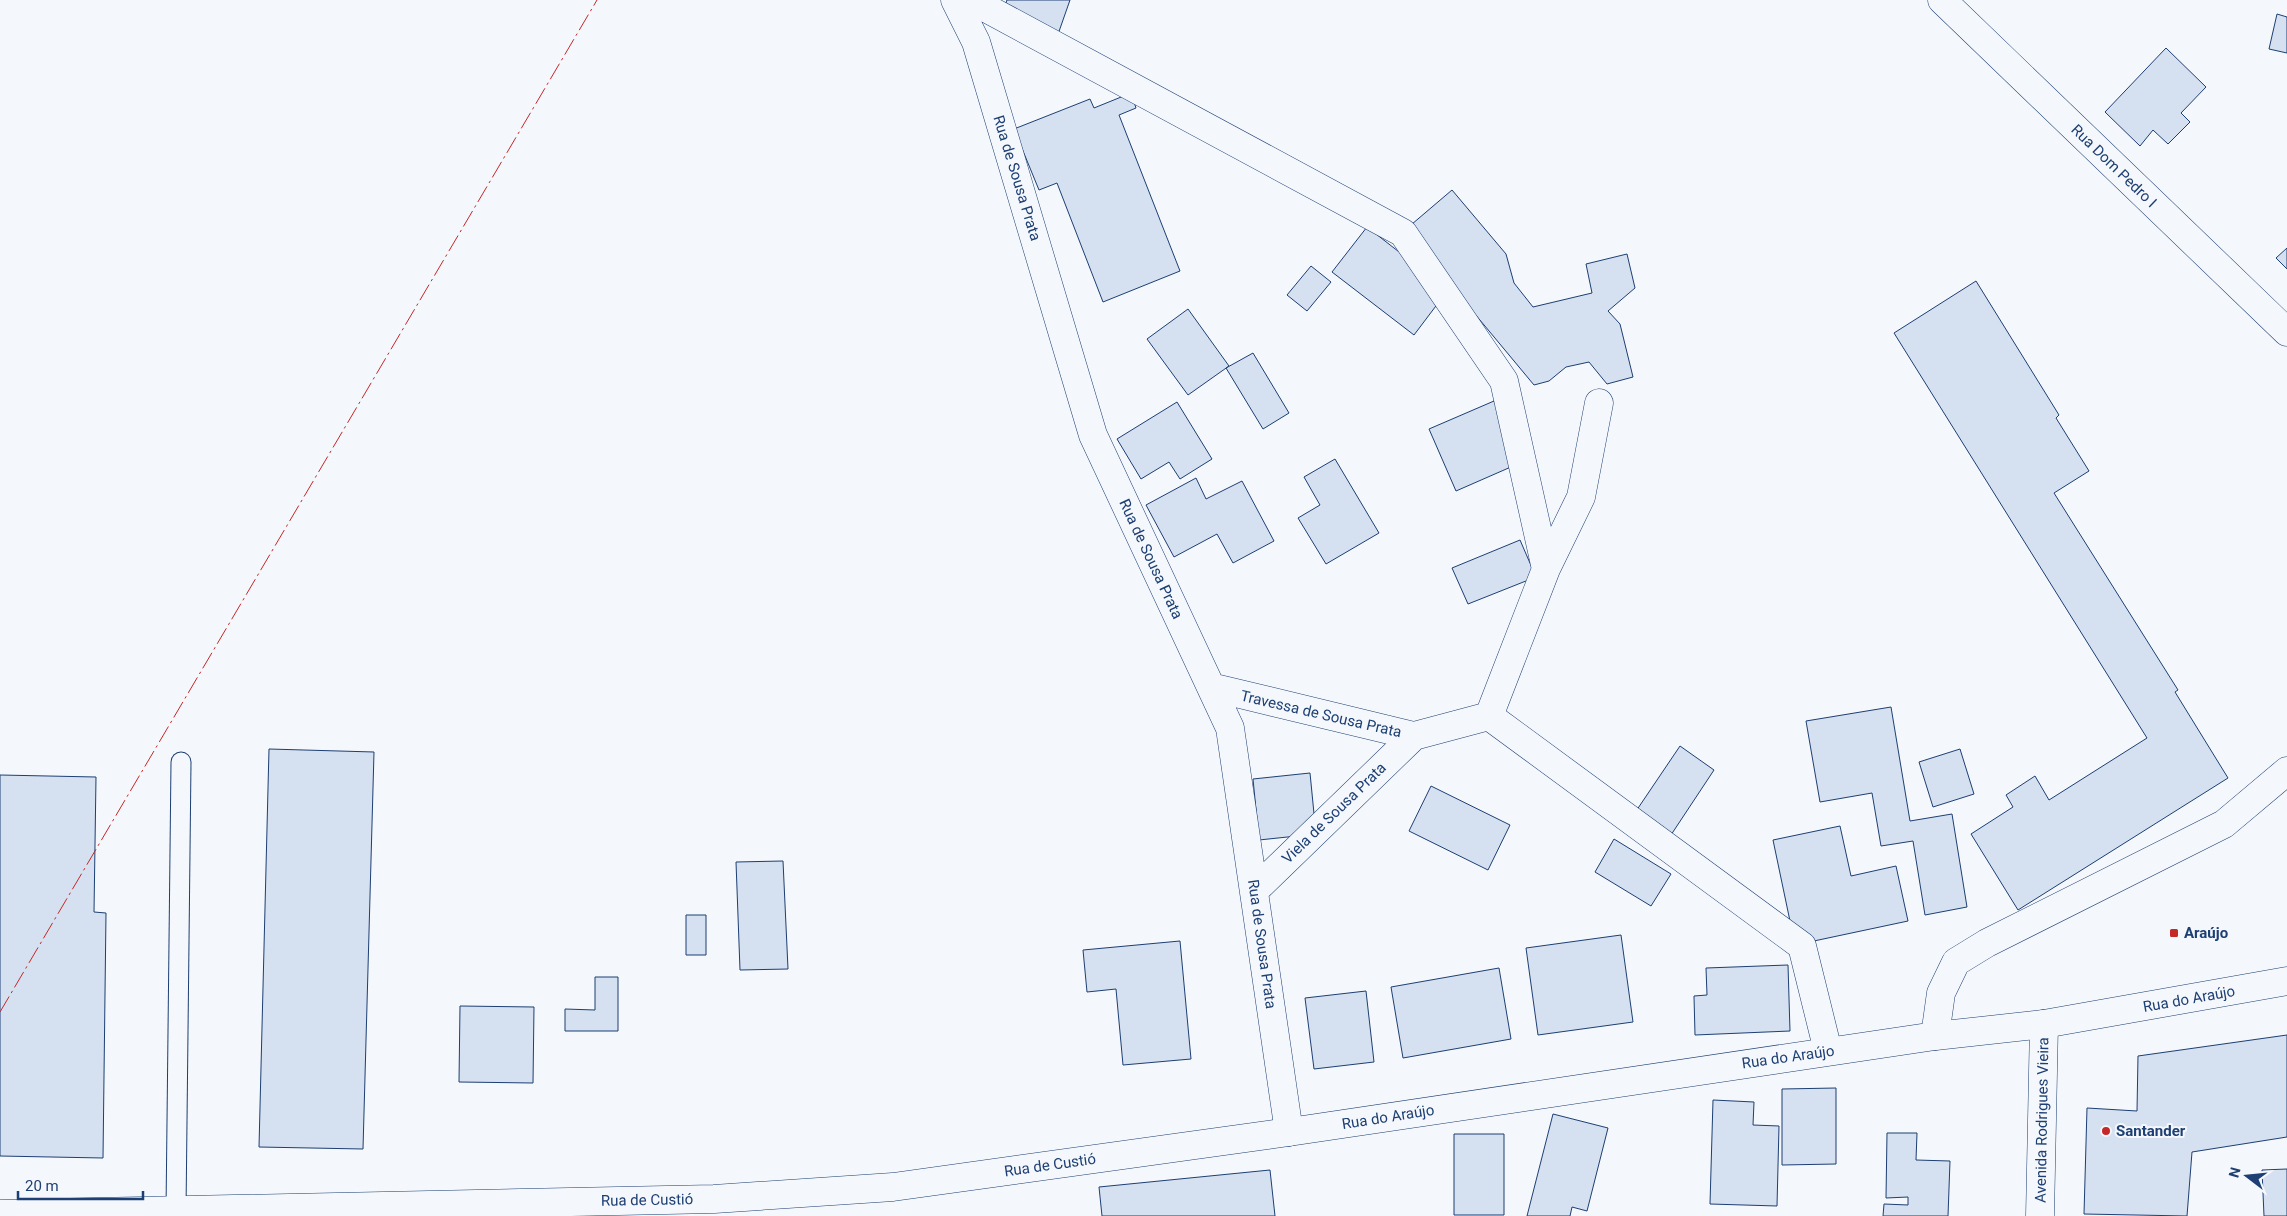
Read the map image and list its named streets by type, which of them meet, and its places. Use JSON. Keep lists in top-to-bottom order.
{
  "streets": {
    "street": [
      "Rua Dom Pedro I",
      "Rua de Sousa Prata",
      "Travessa de Sousa Prata",
      "Viela de Sousa Prata",
      "Rua do Araújo",
      "Avenida Rodrigues Vieira",
      "Rua de Custió"
    ]
  },
  "crossings": [
    ["Rua de Sousa Prata", "Travessa de Sousa Prata"],
    ["Rua de Sousa Prata", "Viela de Sousa Prata"],
    ["Rua de Sousa Prata", "Rua do Araújo"],
    ["Rua de Sousa Prata", "Rua de Custió"],
    ["Travessa de Sousa Prata", "Viela de Sousa Prata"],
    ["Rua do Araújo", "Avenida Rodrigues Vieira"],
    ["Rua do Araújo", "Rua de Custió"]
  ],
  "places": {
    "transit": ["Araújo"],
    "other": ["Santander"]
  },
  "scale_bar": "20 m",
  "north": "left"
}
